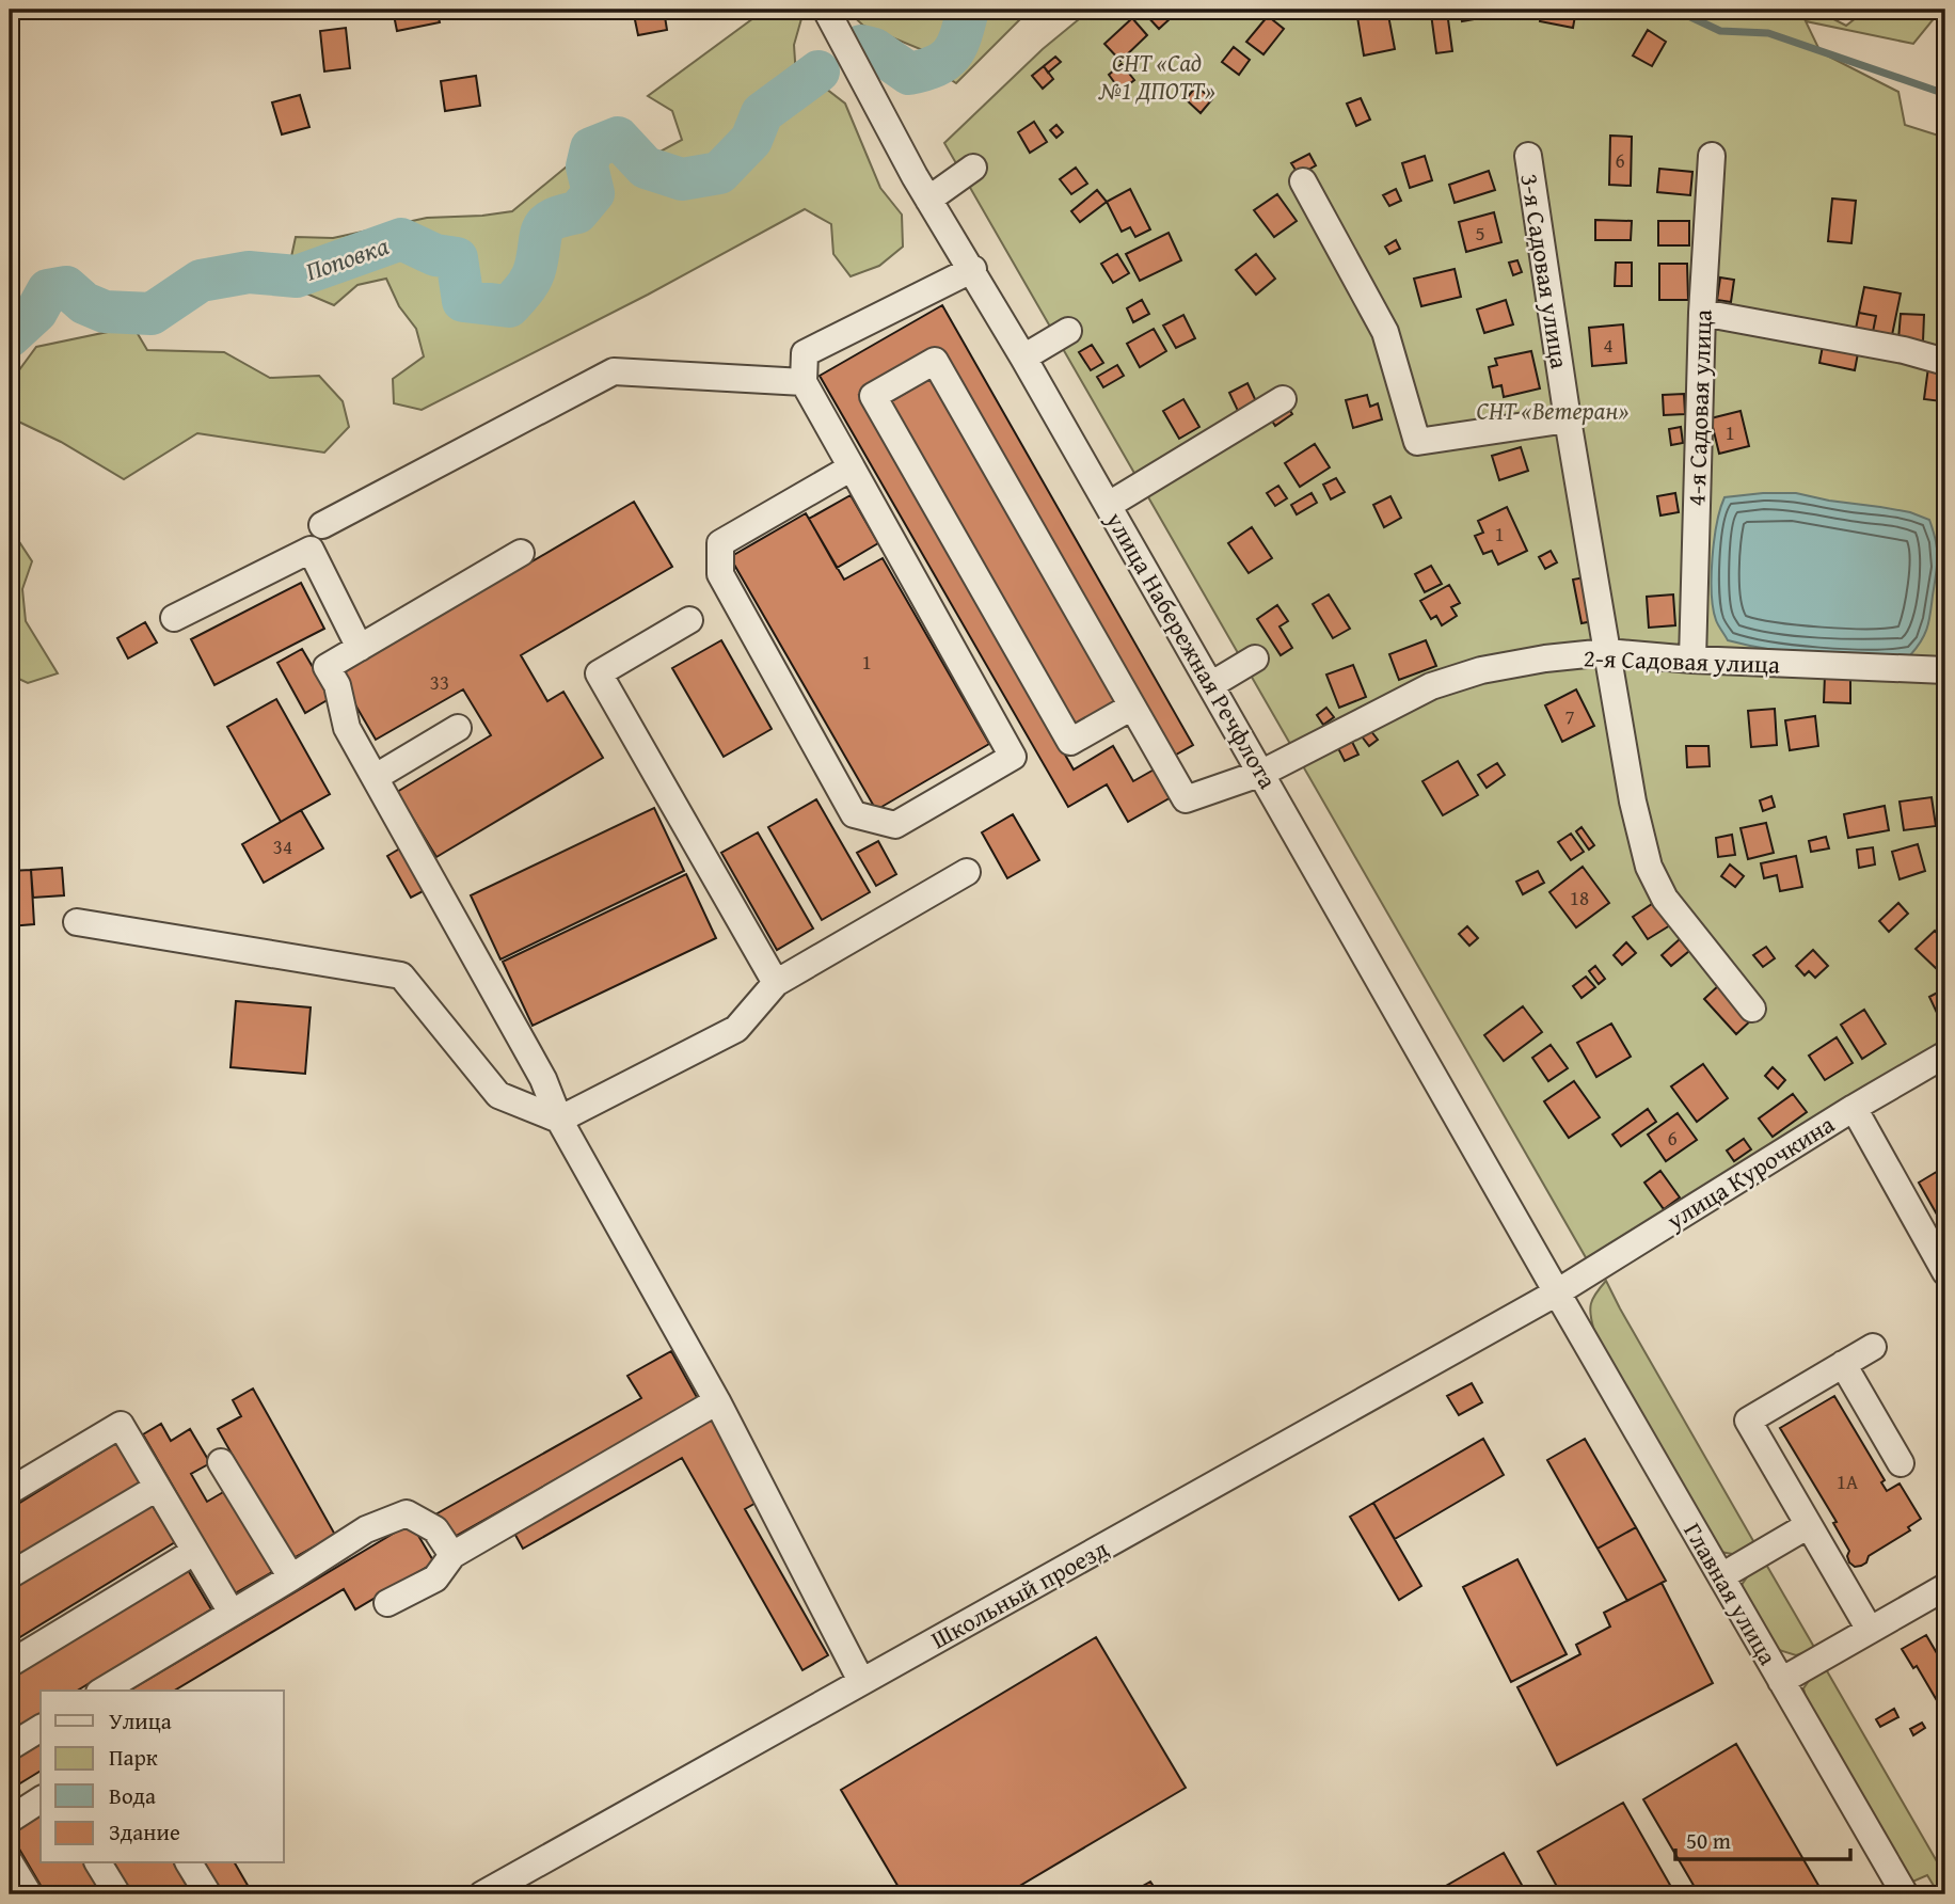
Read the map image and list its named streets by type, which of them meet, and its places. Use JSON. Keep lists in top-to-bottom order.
{
  "streets": {
    "street": [
      "3-я Садовая улица",
      "4-я Садовая улица",
      "улица Набережная Речфлота",
      "2-я Садовая улица",
      "улица Курочкина",
      "Школьный проезд",
      "Главная улица"
    ]
  },
  "crossings": [
    ["3-я Садовая улица", "2-я Садовая улица"],
    ["4-я Садовая улица", "2-я Садовая улица"],
    ["улица Набережная Речфлота", "2-я Садовая улица"],
    ["улица Набережная Речфлота", "улица Курочкина"],
    ["улица Набережная Речфлота", "Школьный проезд"],
    ["улица Набережная Речфлота", "Главная улица"],
    ["улица Курочкина", "Школьный проезд"],
    ["улица Курочкина", "Главная улица"],
    ["Школьный проезд", "Главная улица"]
  ],
  "water": ["Поповка"],
  "parks": ["СНТ «Сад №1 ДПОТТ»", "СНТ «Ветеран»"],
  "house_numbers": [
    "6",
    "5",
    "4",
    "1",
    "1",
    "1",
    "33",
    "7",
    "34",
    "18",
    "6",
    "1А"
  ],
  "legend": [
    "Улица",
    "Парк",
    "Вода",
    "Здание"
  ],
  "scale_bar": "50 m"
}
